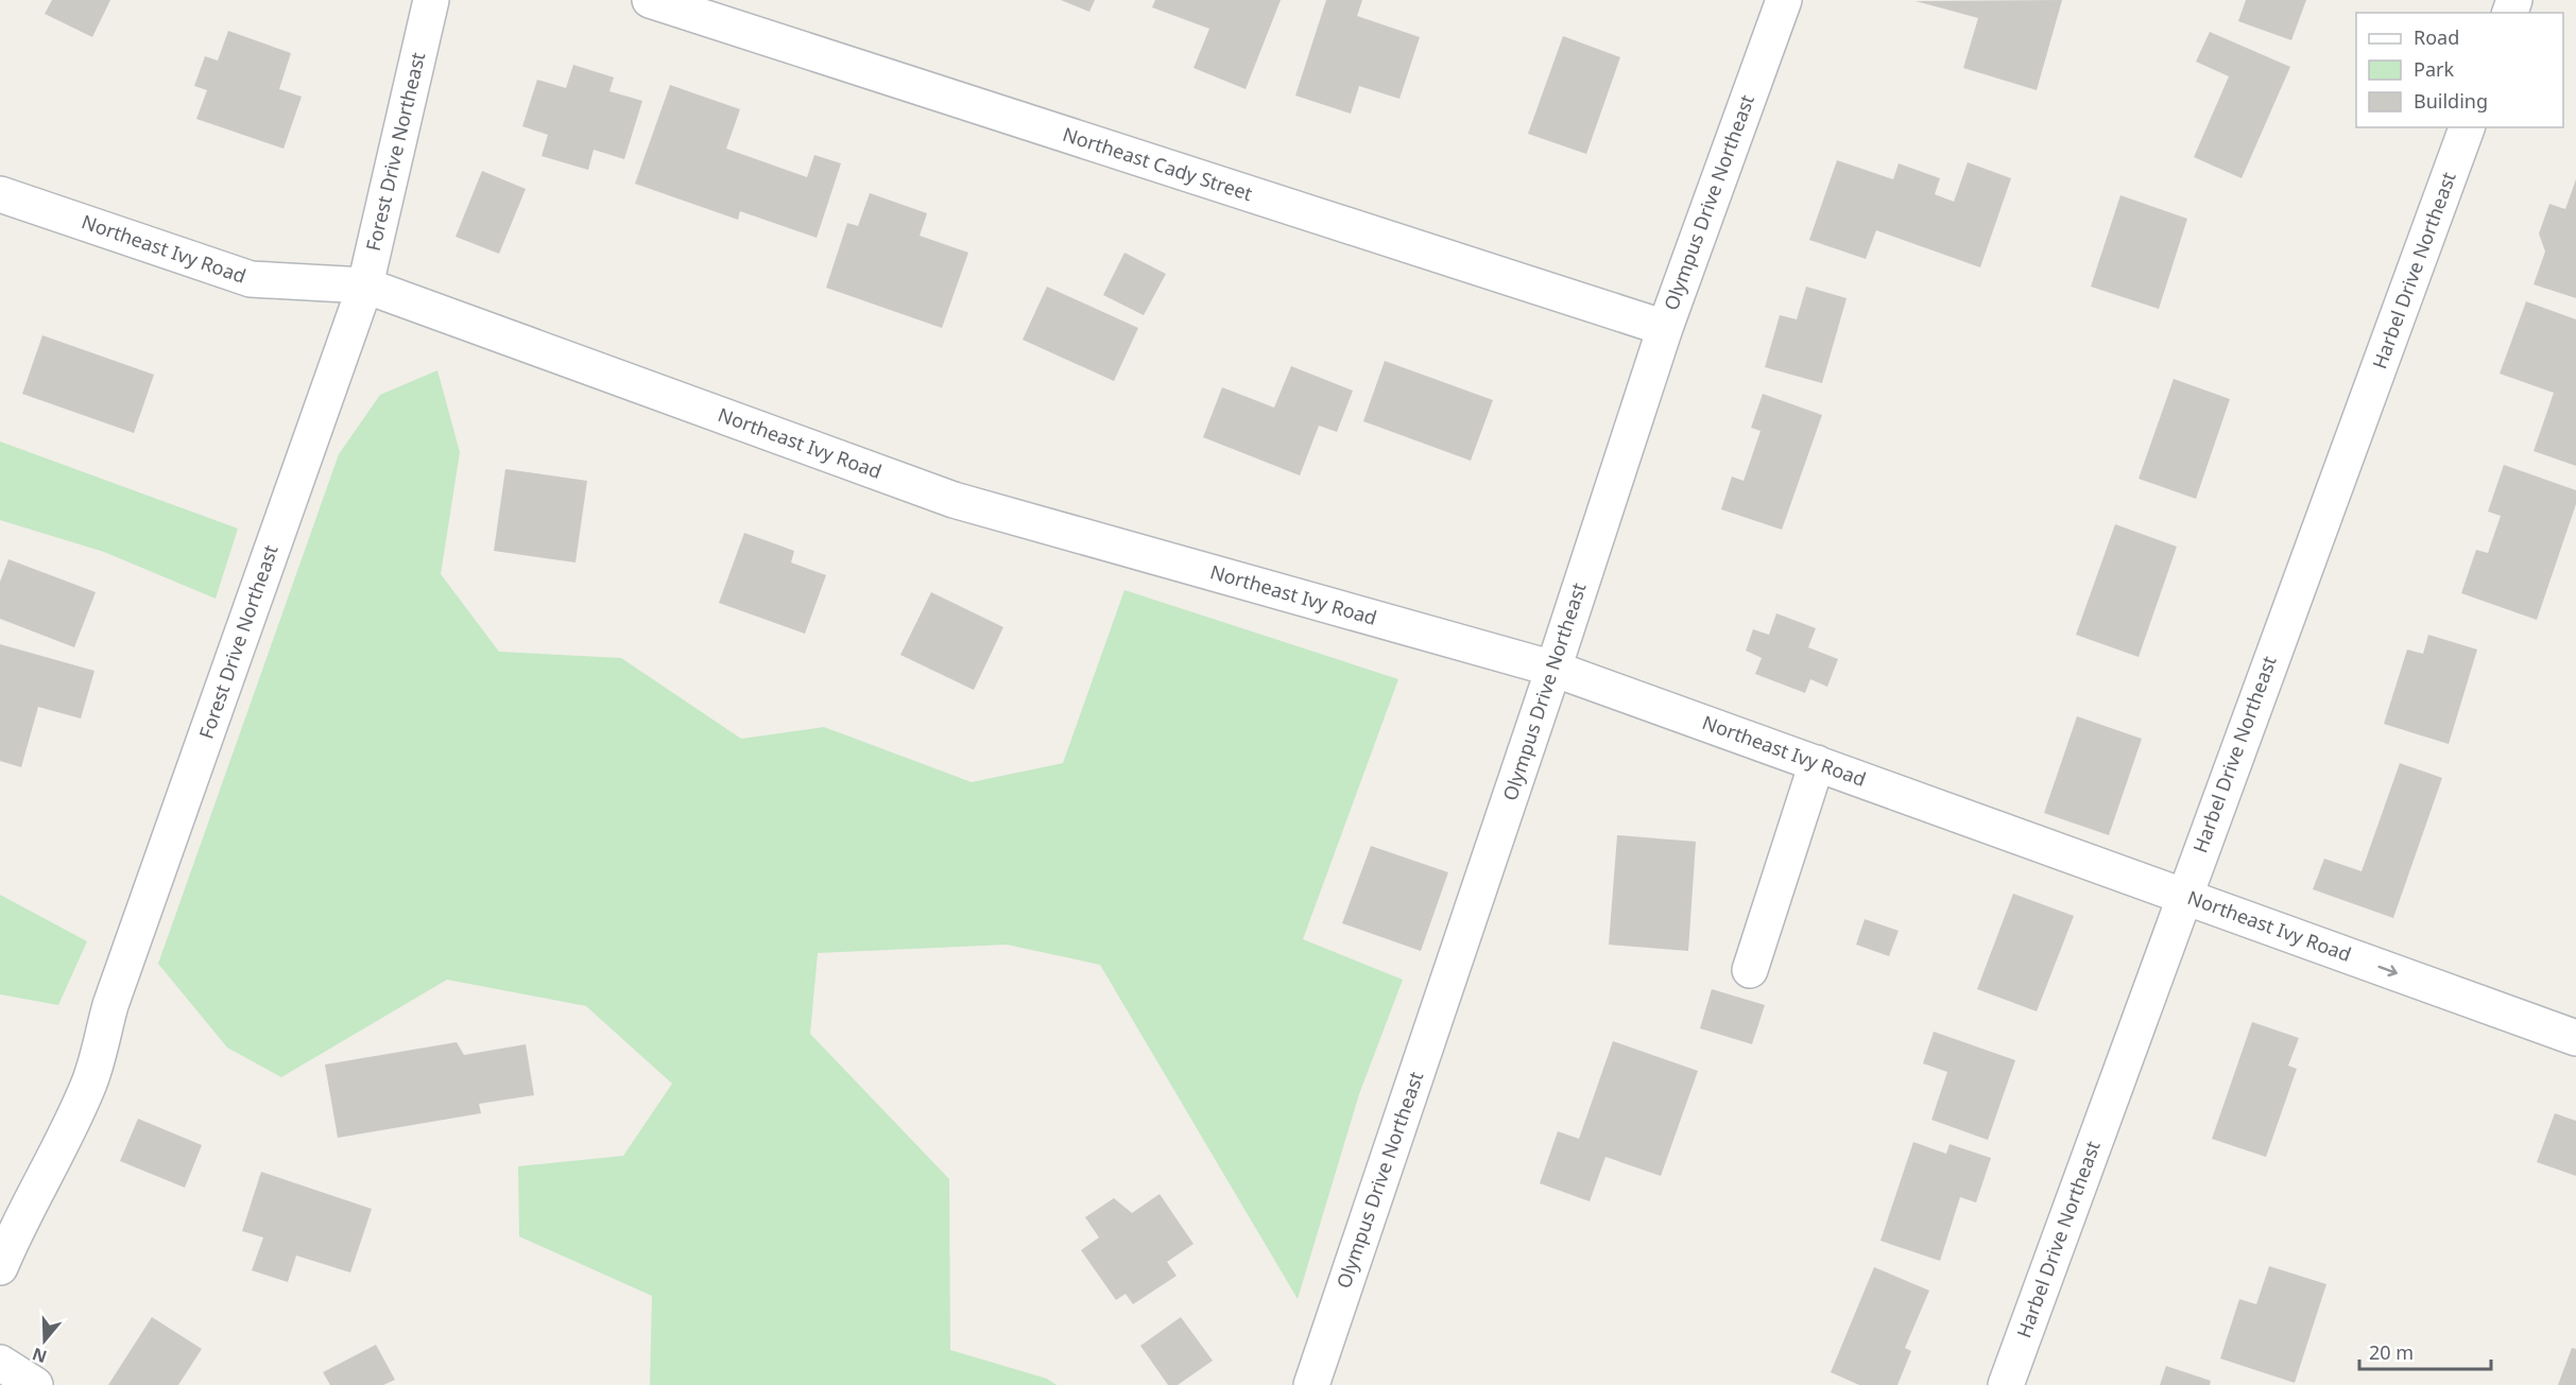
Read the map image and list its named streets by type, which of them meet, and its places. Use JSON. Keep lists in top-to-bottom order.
{
  "streets": {
    "street": [
      "Forest Drive Northeast",
      "Northeast Cady Street",
      "Olympus Drive Northeast",
      "Northeast Ivy Road",
      "Harbel Drive Northeast"
    ]
  },
  "crossings": [
    ["Forest Drive Northeast", "Northeast Ivy Road"],
    ["Northeast Cady Street", "Olympus Drive Northeast"],
    ["Olympus Drive Northeast", "Northeast Ivy Road"],
    ["Northeast Ivy Road", "Harbel Drive Northeast"]
  ],
  "legend": ["Road", "Park", "Building"],
  "scale_bar": "20 m",
  "north": "bottom"
}
